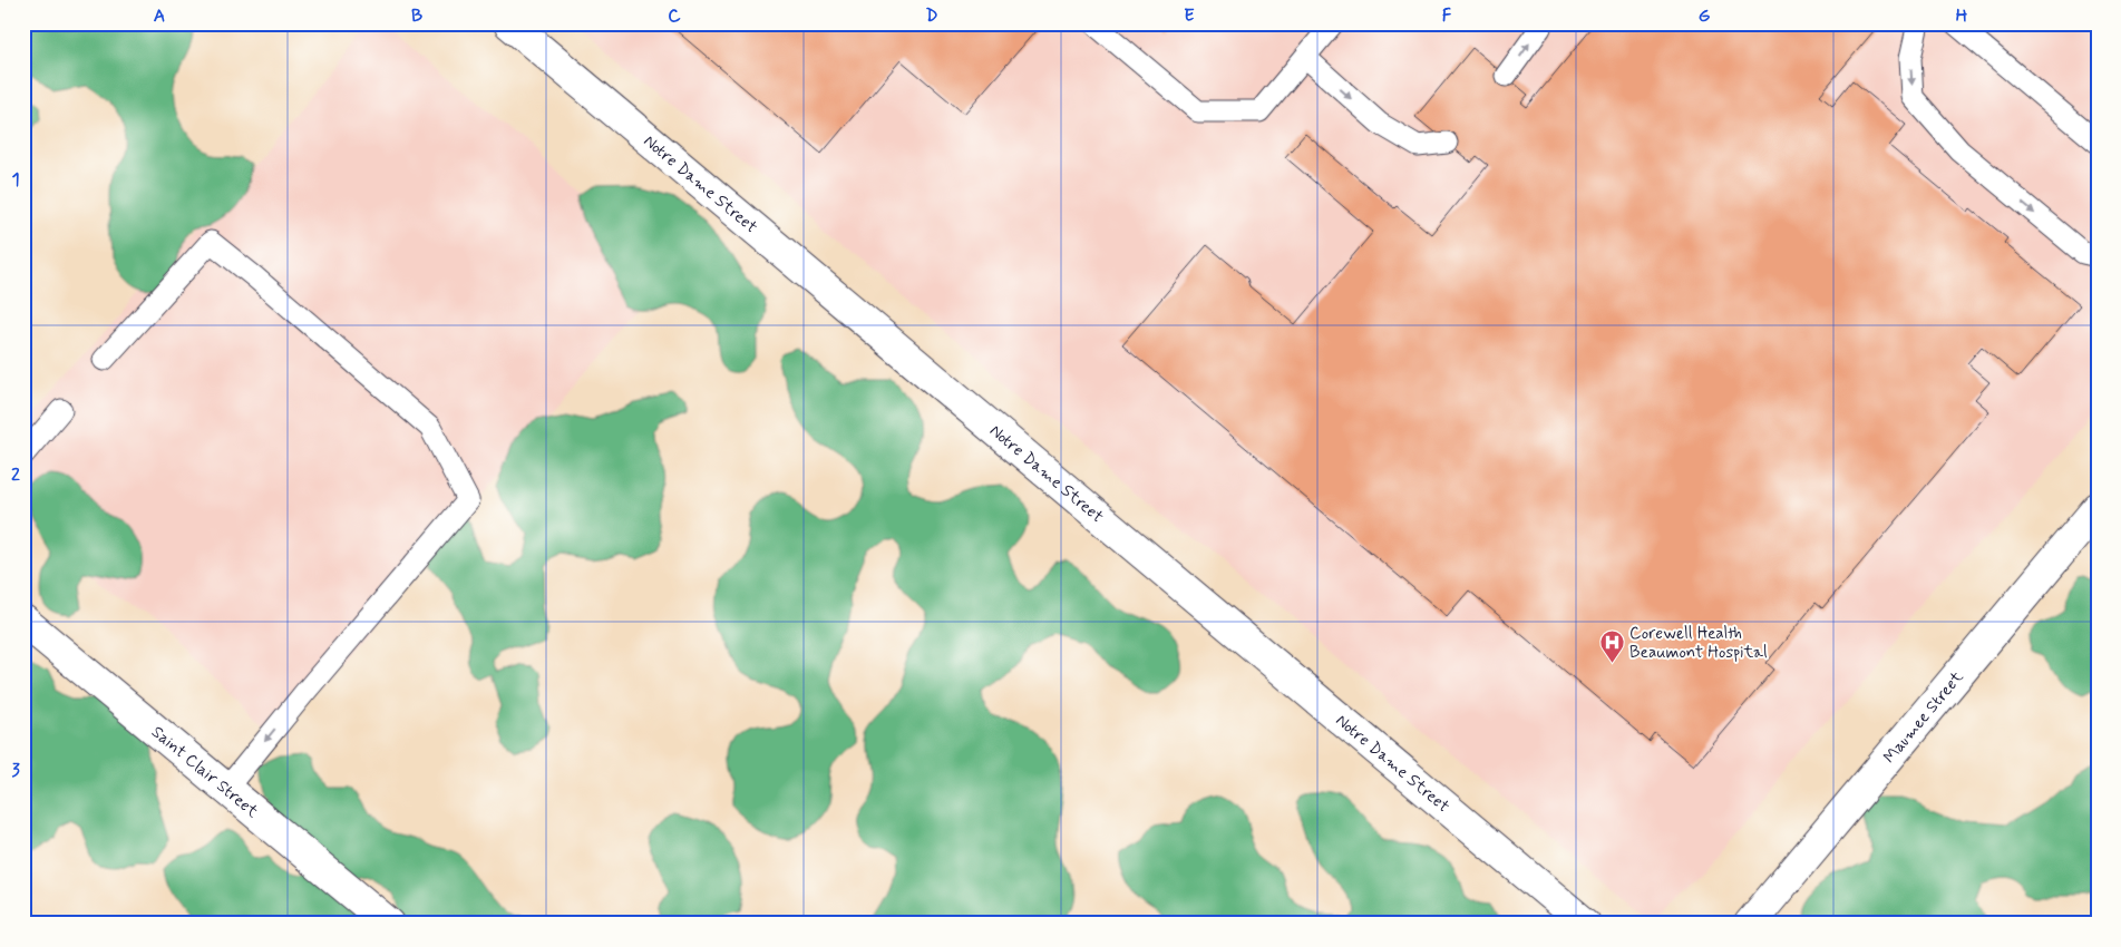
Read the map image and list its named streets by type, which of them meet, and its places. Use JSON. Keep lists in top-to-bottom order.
{
  "streets": {
    "street": ["Notre Dame Street", "Maumee Street", "Saint Clair Street"]
  },
  "places": {
    "hospital": ["Corewell Health Beaumont Hospital"]
  },
  "grid": {
    "columns": [
      "A",
      "B",
      "C",
      "D",
      "E",
      "F",
      "G",
      "H"
    ],
    "rows": ["1", "2", "3"]
  }
}
